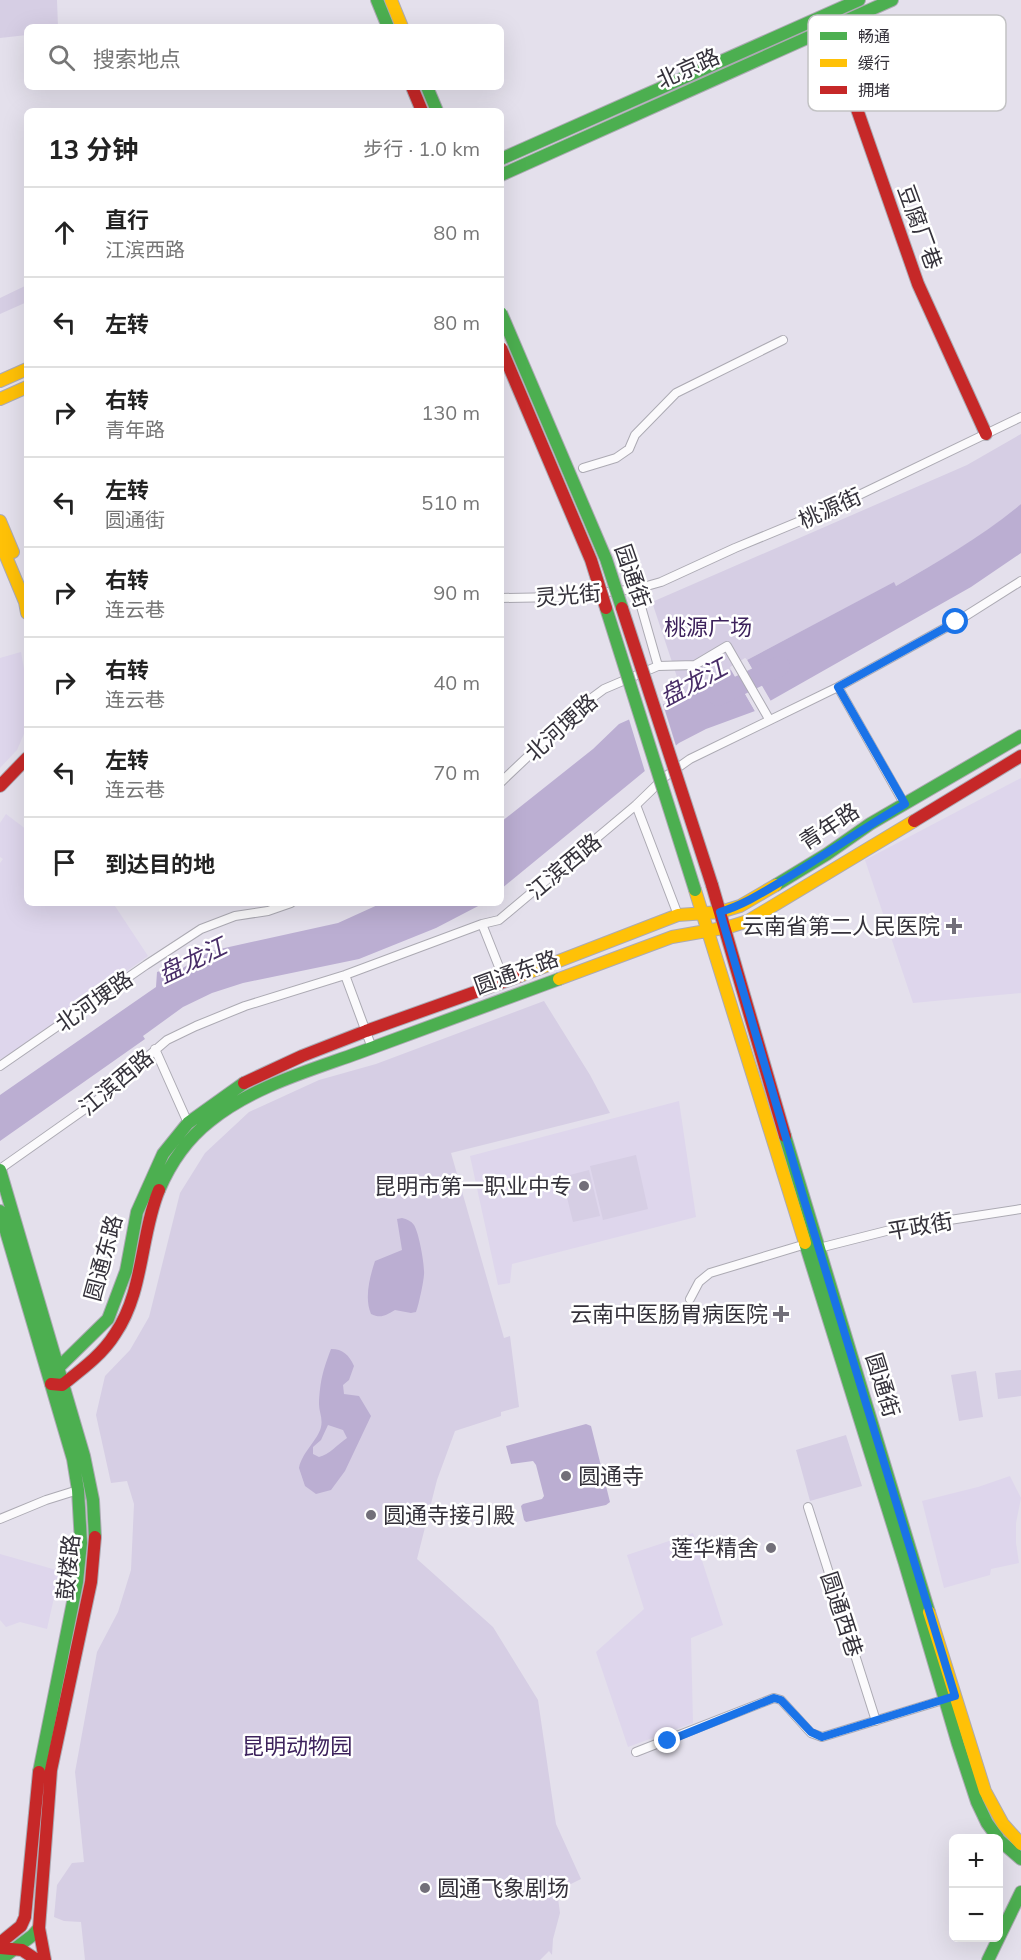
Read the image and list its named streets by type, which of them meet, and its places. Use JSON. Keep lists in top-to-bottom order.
{
  "streets": {
    "main road": [
      "北京路",
      "豆腐厂巷",
      "园通街",
      "青年路",
      "圆通东路",
      "圆通街",
      "鼓楼路"
    ],
    "street": [
      "桃源街",
      "灵光街",
      "北河埂路",
      "江滨西路",
      "平政街",
      "圆通西巷"
    ]
  },
  "crossings": [
    ["豆腐厂巷", "桃源街"],
    ["桃源街", "灵光街"],
    ["园通街", "青年路"],
    ["园通街", "圆通东路"],
    ["园通街", "圆通街"],
    ["青年路", "圆通东路"],
    ["青年路", "圆通街"],
    ["圆通东路", "圆通街"],
    ["圆通东路", "鼓楼路"],
    ["平政街", "圆通街"]
  ],
  "water": ["盘龙江"],
  "parks": ["桃源广场", "昆明动物园"],
  "places": {
    "health": ["云南省第二人民医院", "云南中医肠胃病医院"],
    "other": [
      "昆明市第一职业中专",
      "圆通寺",
      "圆通寺接引殿",
      "莲华精舍",
      "圆通飞象剧场"
    ]
  },
  "legend": ["畅通", "缓行", "拥堵"],
  "page": {
    "search": "搜索地点",
    "heading": ["13 分钟", "步行 · 1.0 km"],
    "list": [
      ["直行", "江滨西路", "80 m"],
      ["左转", "80 m"],
      ["右转", "青年路", "130 m"],
      ["左转", "圆通街", "510 m"],
      ["右转", "连云巷", "90 m"],
      ["右转", "连云巷", "40 m"],
      ["左转", "连云巷", "70 m"],
      "到达目的地"
    ],
    "map_buttons": ["+", "−"]
  }
}
